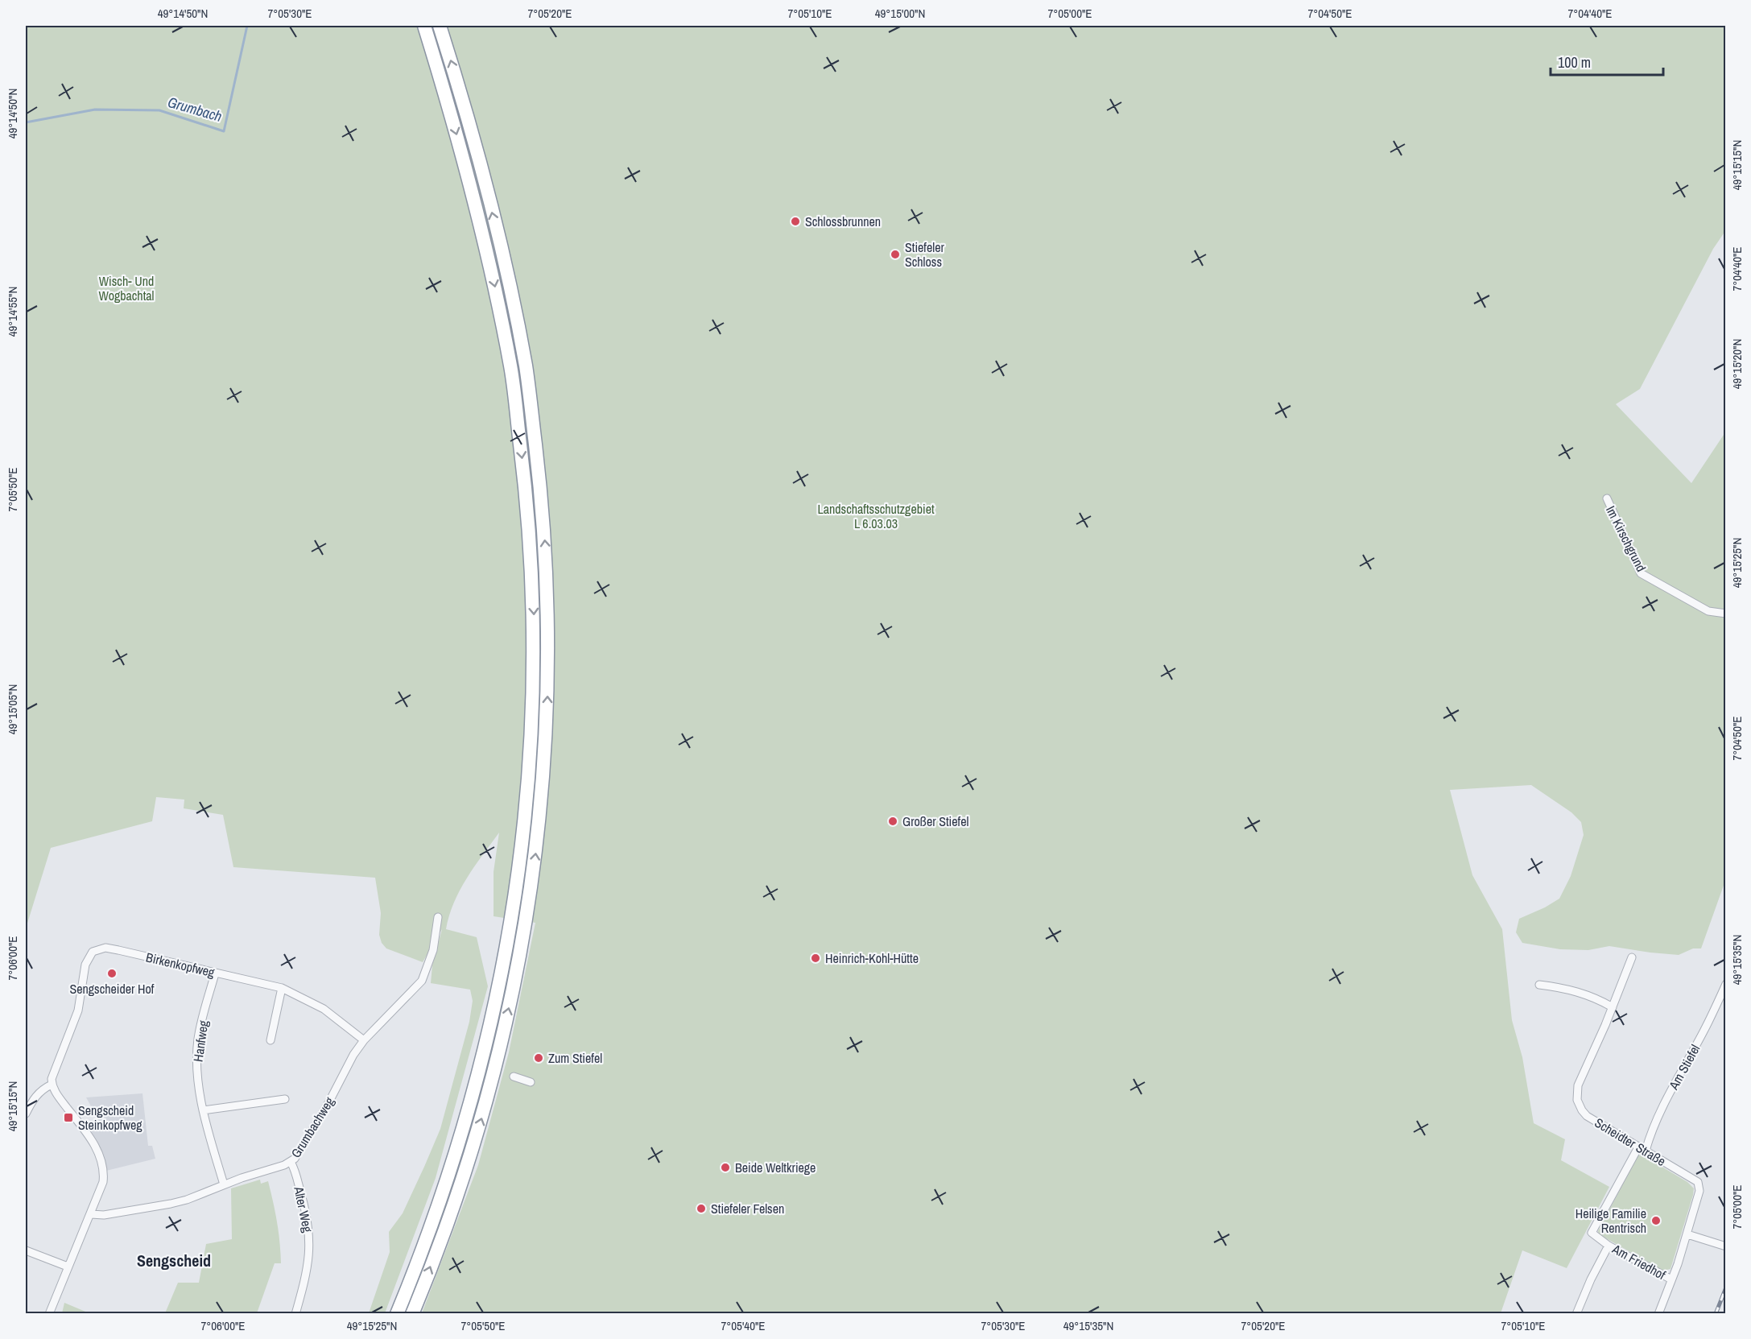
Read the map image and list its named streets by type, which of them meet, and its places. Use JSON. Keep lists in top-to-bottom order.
{
  "streets": {
    "street": [
      "Im Kirschgrund",
      "Birkenkopfweg",
      "Hanfweg",
      "Am Stiefel",
      "Grumbachweg",
      "Scheidter Straße",
      "Alter Weg",
      "Am Friedhof"
    ]
  },
  "crossings": [
    ["Birkenkopfweg", "Hanfweg"],
    ["Birkenkopfweg", "Grumbachweg"],
    ["Hanfweg", "Grumbachweg"],
    ["Am Stiefel", "Scheidter Straße"],
    ["Am Stiefel", "Am Friedhof"],
    ["Grumbachweg", "Alter Weg"],
    ["Scheidter Straße", "Am Friedhof"]
  ],
  "districts": ["Sengscheid"],
  "water": ["Grumbach"],
  "parks": ["Wisch- Und Wogbachtal", "Landschaftsschutzgebiet L 6.03.03"],
  "places": {
    "other": [
      "Schlossbrunnen",
      "Stiefeler Schloss",
      "Großer Stiefel",
      "Heinrich-Kohl-Hütte",
      "Sengscheider Hof",
      "Zum Stiefel",
      "Beide Weltkriege",
      "Stiefeler Felsen",
      "Heilige Familie Rentrisch"
    ],
    "transit": ["Sengscheid Steinkopfweg"]
  },
  "scale_bar": "100 m",
  "coordinates": [
    "49°14'50\"N",
    "7°05'30\"E",
    "7°05'20\"E",
    "7°05'10\"E",
    "49°15'00\"N",
    "7°05'00\"E",
    "7°04'50\"E",
    "7°04'40\"E",
    "49°15'15\"N",
    "49°14'55\"N",
    "49°15'20\"N",
    "7°05'50\"E",
    "49°15'25\"N",
    "49°15'05\"N",
    "7°06'00\"E",
    "49°15'35\"N",
    "7°05'40\"E"
  ]
}
